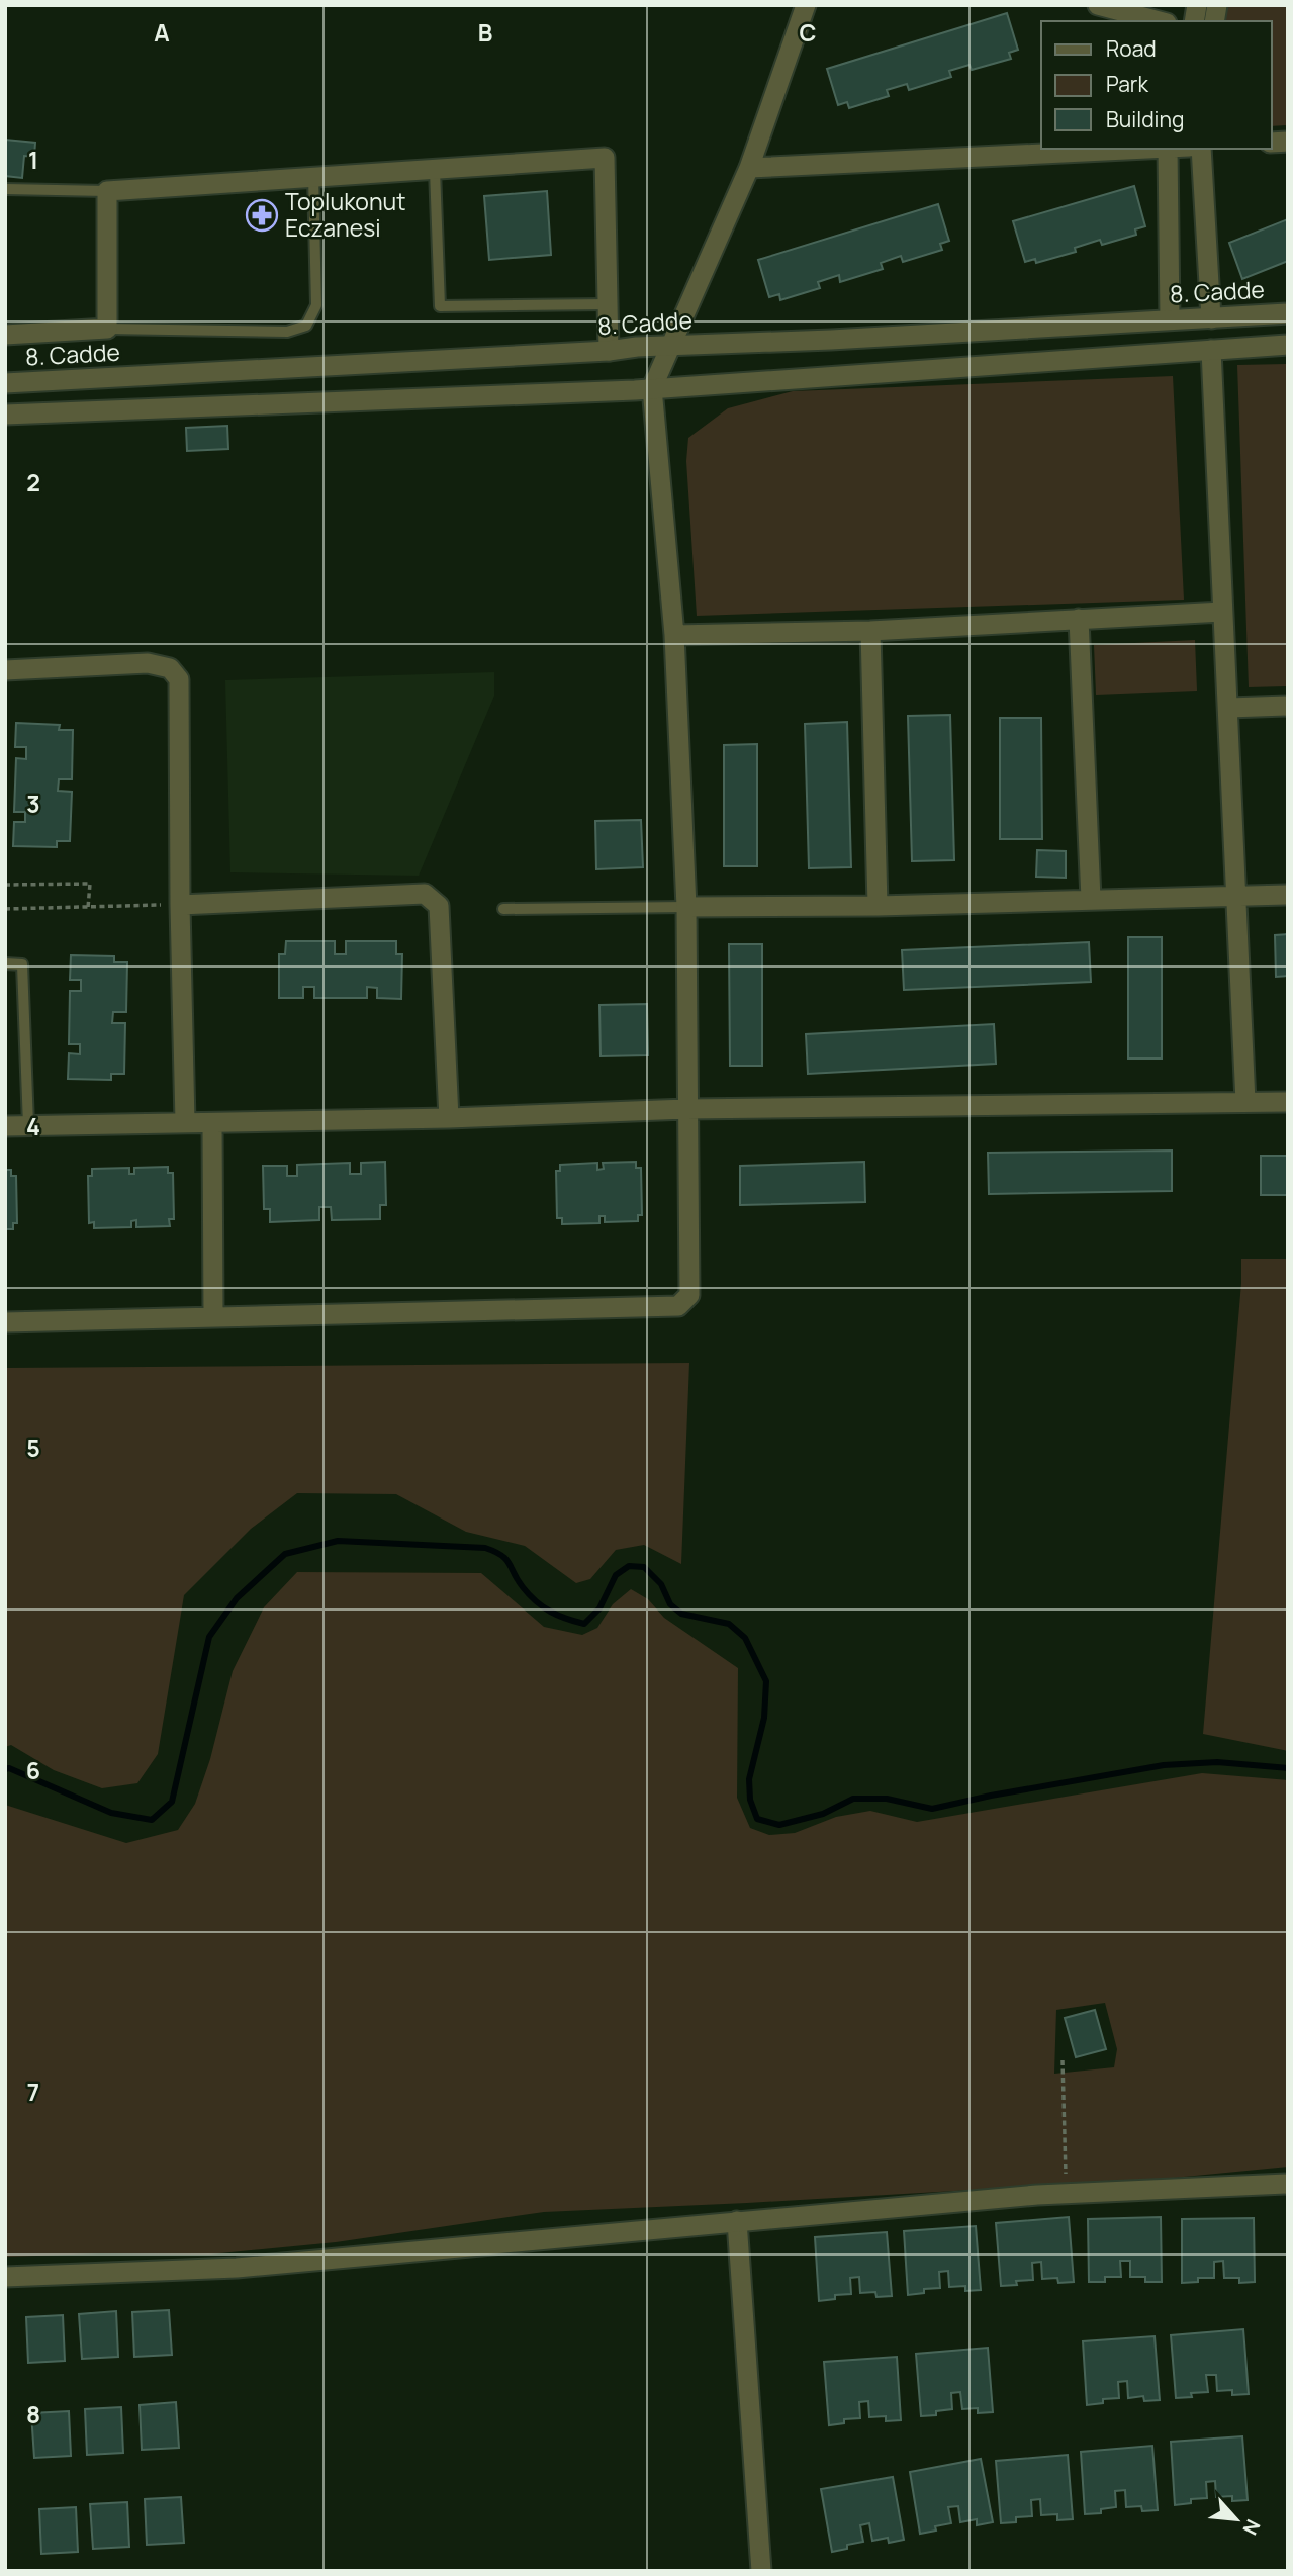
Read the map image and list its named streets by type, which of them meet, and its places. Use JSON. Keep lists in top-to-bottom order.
{
  "streets": {
    "street": ["8. Cadde"]
  },
  "places": {
    "pharmacy": ["Toplukonut Eczanesi"]
  },
  "legend": ["Road", "Park", "Building"],
  "north": "bottom right",
  "grid": {
    "columns": ["A", "B", "C"],
    "rows": [
      "1",
      "2",
      "3",
      "4",
      "5",
      "6",
      "7",
      "8"
    ]
  }
}
